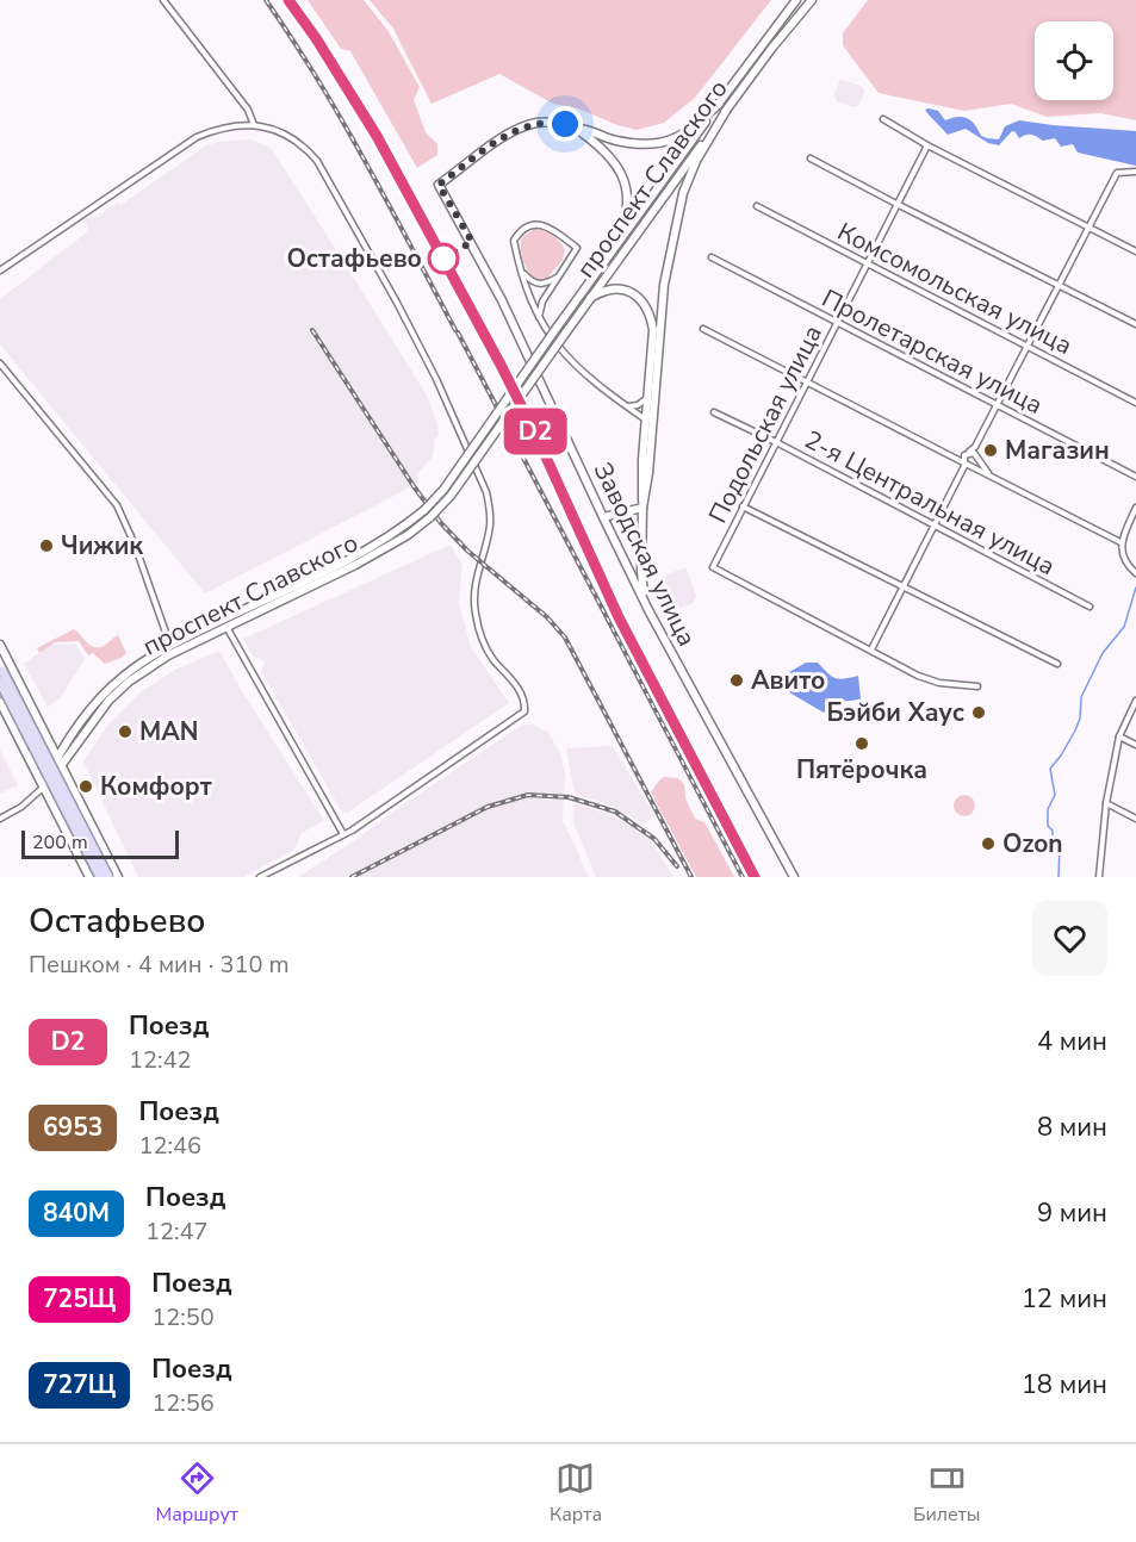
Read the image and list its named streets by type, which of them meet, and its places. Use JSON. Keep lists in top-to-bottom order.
{
  "streets": {
    "main road": ["проспект Славского", "Заводская улица"],
    "street": [
      "Комсомольская улица",
      "Пролетарская улица",
      "Подольская улица",
      "2-я Центральная улица"
    ]
  },
  "crossings": [
    ["Комсомольская улица", "Подольская улица"],
    ["Пролетарская улица", "Подольская улица"],
    ["Подольская улица", "2-я Центральная улица"]
  ],
  "places": [
    "Остафьево",
    "Магазин",
    "Чижик",
    "Авито",
    "Бэйби Хаус",
    "MAN",
    "Пятёрочка",
    "Комфорт",
    "Ozon"
  ],
  "scale_bar": "200 m",
  "page": {
    "on_map": "D2",
    "scale": "200 m",
    "heading": ["Остафьево", "Пешком · 4 мин · 310 m"],
    "list": [
      {
        "mark": "D2",
        "name": "Поезд",
        "note": "12:42",
        "value": "4 мин"
      },
      {
        "mark": "6953",
        "name": "Поезд",
        "note": "12:46",
        "value": "8 мин"
      },
      {
        "mark": "840М",
        "name": "Поезд",
        "note": "12:47",
        "value": "9 мин"
      },
      {
        "mark": "725Щ",
        "name": "Поезд",
        "note": "12:50",
        "value": "12 мин"
      },
      {
        "mark": "727Щ",
        "name": "Поезд",
        "note": "12:56",
        "value": "18 мин"
      }
    ],
    "tabs": ["Маршрут", "Карта", "Билеты"]
  }
}
